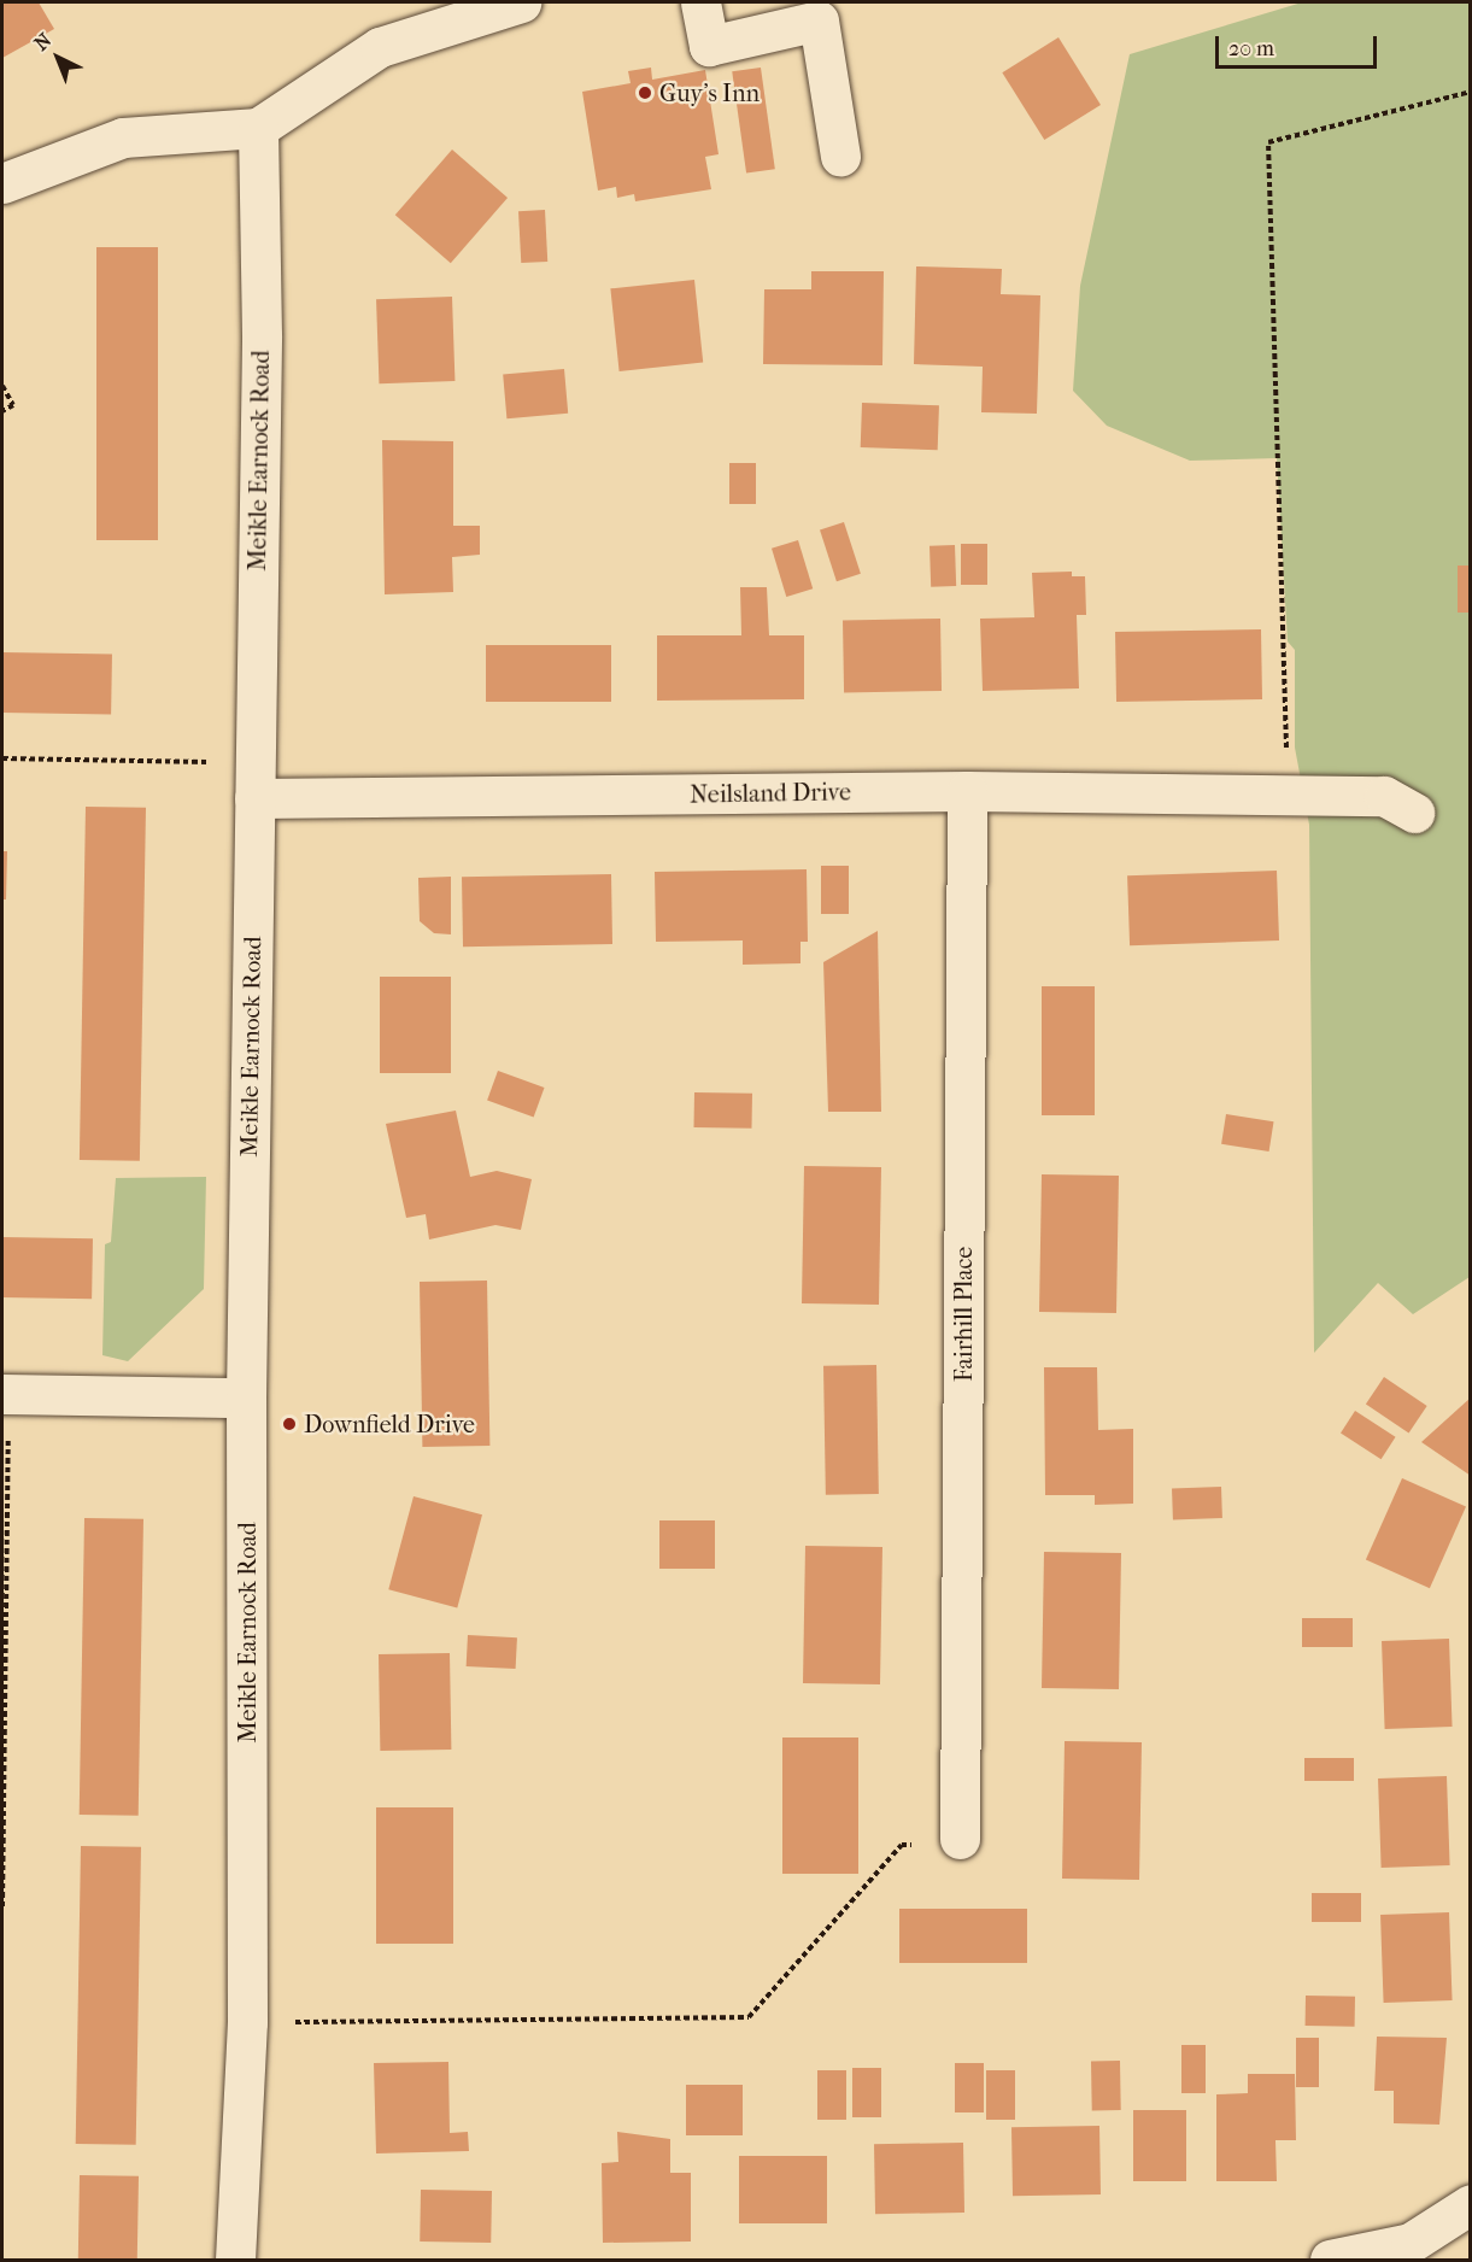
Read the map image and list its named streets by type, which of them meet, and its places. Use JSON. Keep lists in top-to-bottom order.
{
  "streets": {
    "street": ["Meikle Earnock Road", "Neilsland Drive", "Fairhill Place"]
  },
  "crossings": [
    ["Meikle Earnock Road", "Neilsland Drive"],
    ["Neilsland Drive", "Fairhill Place"]
  ],
  "places": ["Guy's Inn", "Downfield Drive"],
  "scale_bar": "20 m",
  "north": "top left"
}
